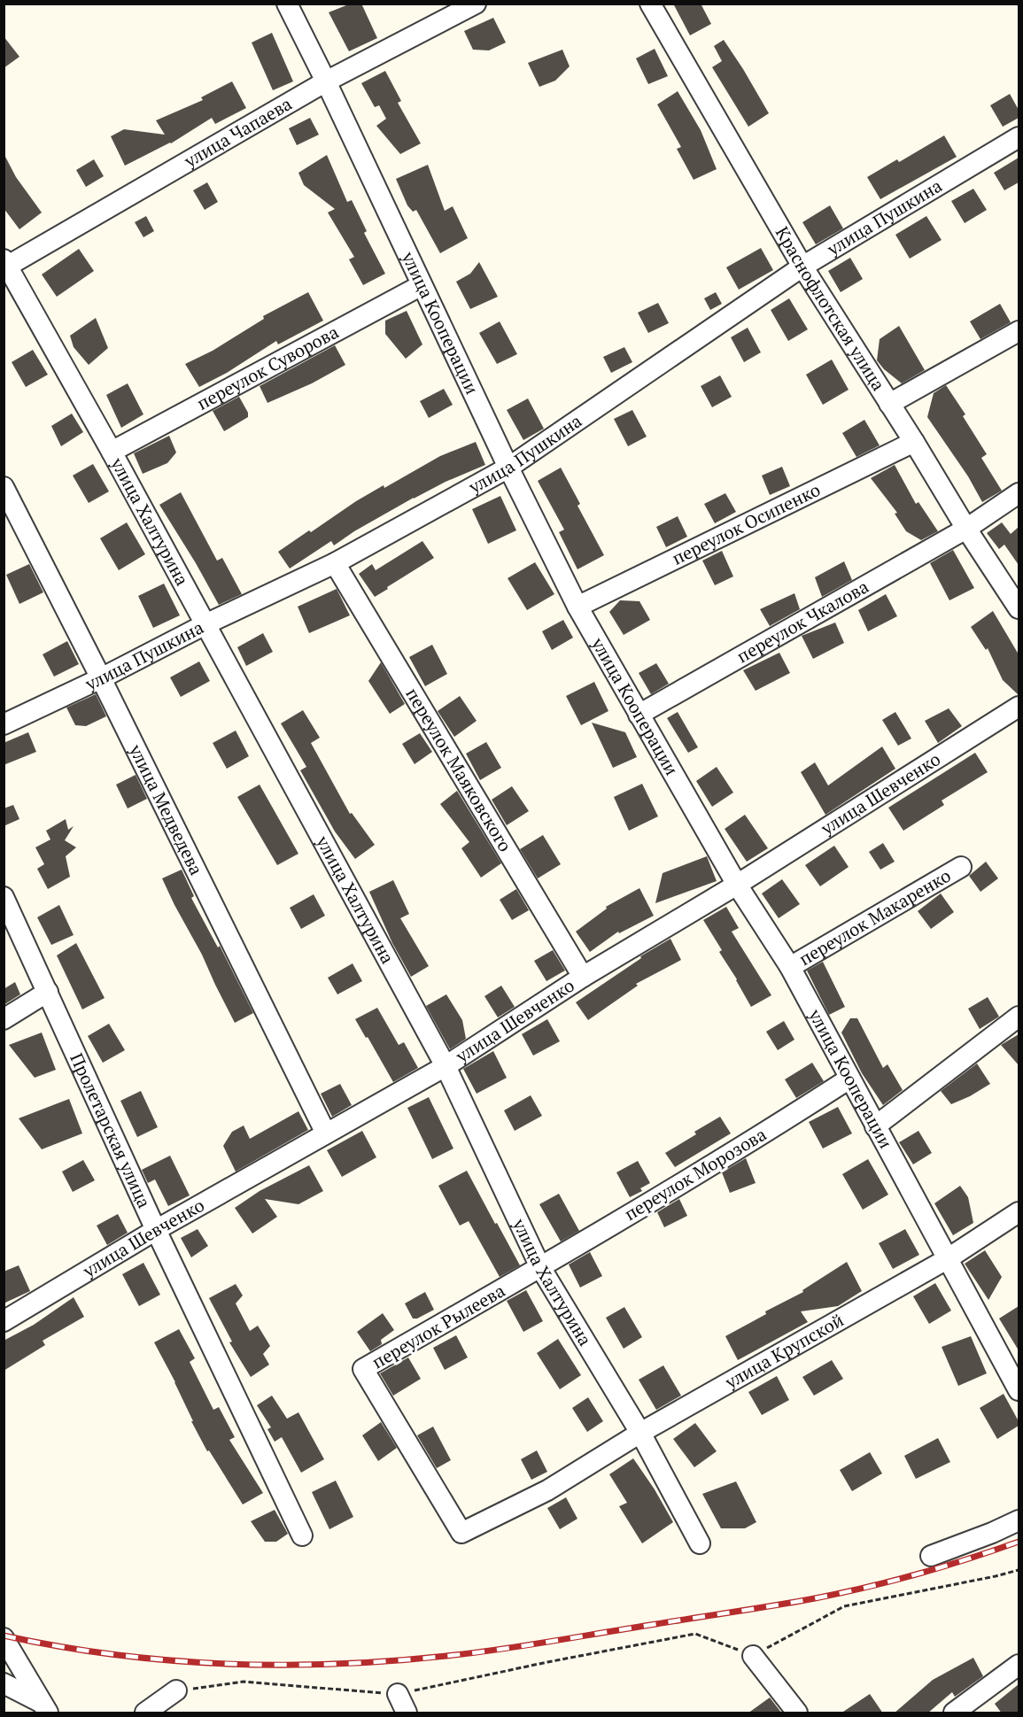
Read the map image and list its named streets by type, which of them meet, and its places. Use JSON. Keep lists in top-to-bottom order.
{
  "streets": {
    "street": [
      "улица Чапаева",
      "улица Пушкина",
      "Краснофлотская улица",
      "улица Кооперации",
      "переулок Суворова",
      "улица Халтурина",
      "переулок Осипенко",
      "переулок Чкалова",
      "переулок Маяковского",
      "улица Шевченко",
      "улица Медведева",
      "переулок Макаренко",
      "Пролетарская улица",
      "переулок Морозова",
      "переулок Рылеева",
      "улица Крупской"
    ]
  },
  "crossings": [
    ["улица Чапаева", "улица Кооперации"],
    ["улица Чапаева", "улица Халтурина"],
    ["улица Пушкина", "Краснофлотская улица"],
    ["улица Пушкина", "улица Кооперации"],
    ["улица Пушкина", "улица Халтурина"],
    ["улица Пушкина", "переулок Маяковского"],
    ["улица Пушкина", "улица Медведева"],
    ["Краснофлотская улица", "переулок Осипенко"],
    ["Краснофлотская улица", "переулок Чкалова"],
    ["улица Кооперации", "переулок Суворова"],
    ["улица Кооперации", "переулок Осипенко"],
    ["улица Кооперации", "переулок Чкалова"],
    ["улица Кооперации", "улица Шевченко"],
    ["улица Кооперации", "переулок Макаренко"],
    ["улица Кооперации", "переулок Морозова"],
    ["улица Кооперации", "улица Крупской"],
    ["переулок Суворова", "улица Халтурина"],
    ["улица Халтурина", "улица Шевченко"],
    ["улица Халтурина", "переулок Морозова"],
    ["улица Халтурина", "переулок Рылеева"],
    ["улица Халтурина", "улица Крупской"],
    ["переулок Маяковского", "улица Шевченко"],
    ["улица Шевченко", "улица Медведева"],
    ["улица Шевченко", "Пролетарская улица"],
    ["переулок Морозова", "переулок Рылеева"],
    ["переулок Рылеева", "улица Крупской"]
  ]
}
